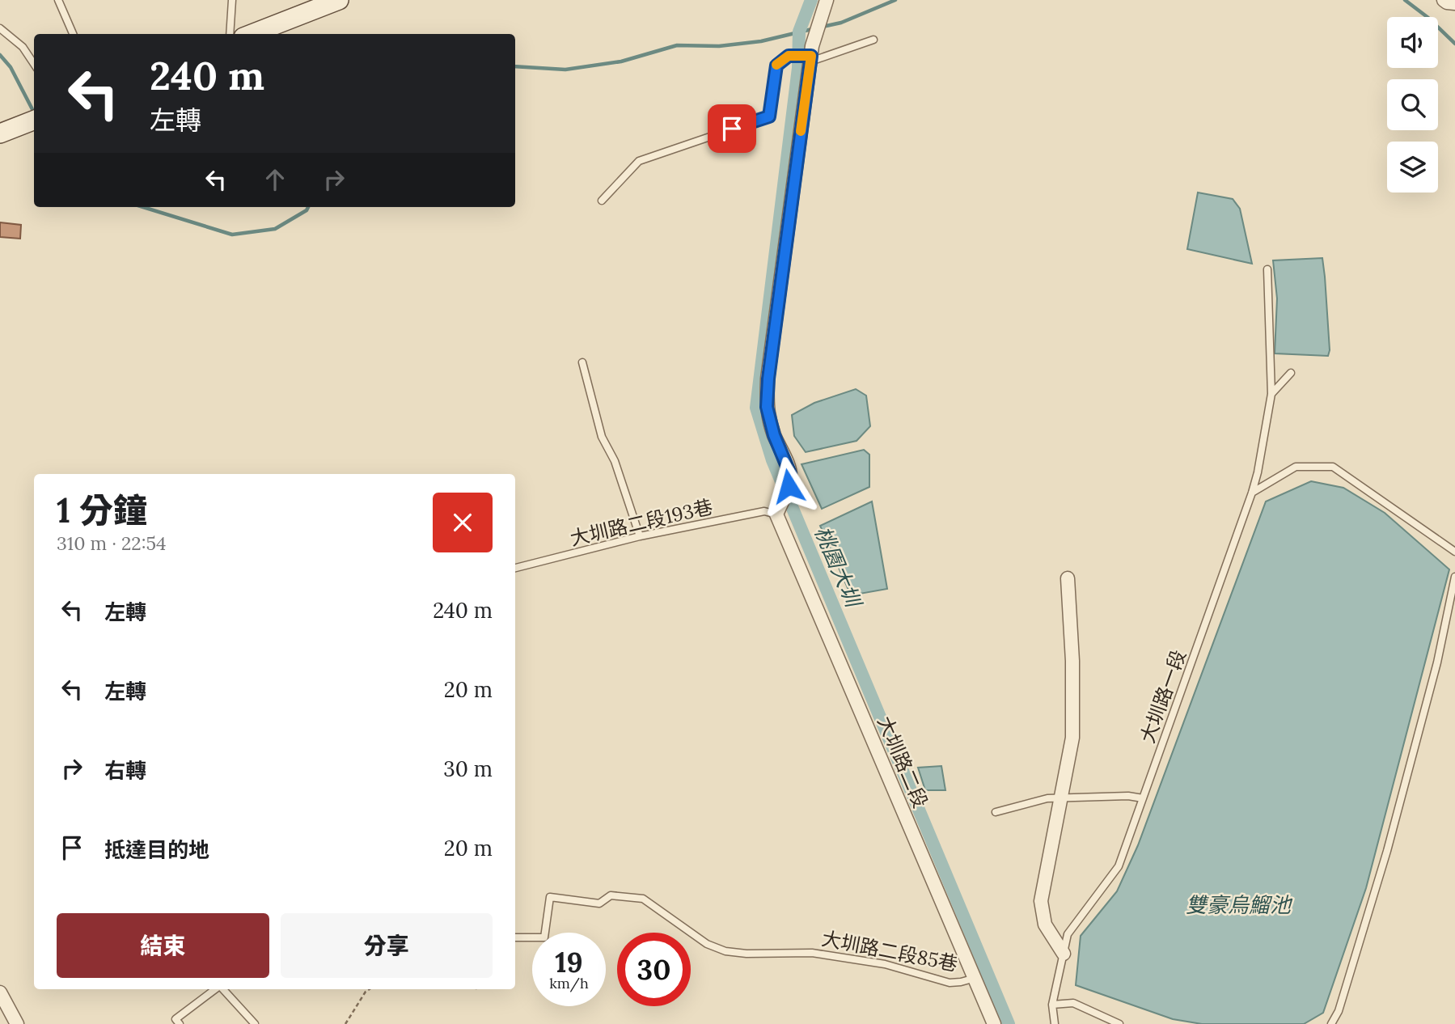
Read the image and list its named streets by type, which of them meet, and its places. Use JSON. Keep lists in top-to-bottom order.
{
  "streets": {
    "street": ["大圳路二段"],
    "lane": ["大圳路二段193巷", "大圳路一段", "大圳路二段85巷"]
  },
  "crossings": [
    ["大圳路二段193巷", "大圳路二段"],
    ["大圳路二段", "大圳路二段85巷"]
  ],
  "water": ["桃園大圳", "雙豪烏鰡池"],
  "page": {
    "turn": ["240 m", "左轉"],
    "heading": ["1 分鐘", "310 m · 22:54"],
    "list": [
      {
        "name": "左轉",
        "value": "240 m"
      },
      {
        "name": "左轉",
        "value": "20 m"
      },
      {
        "name": "右轉",
        "value": "30 m"
      },
      {
        "name": "抵達目的地",
        "value": "20 m"
      }
    ],
    "buttons": ["結束", "分享"],
    "speed": "19 km/h",
    "limit": "30"
  }
}
